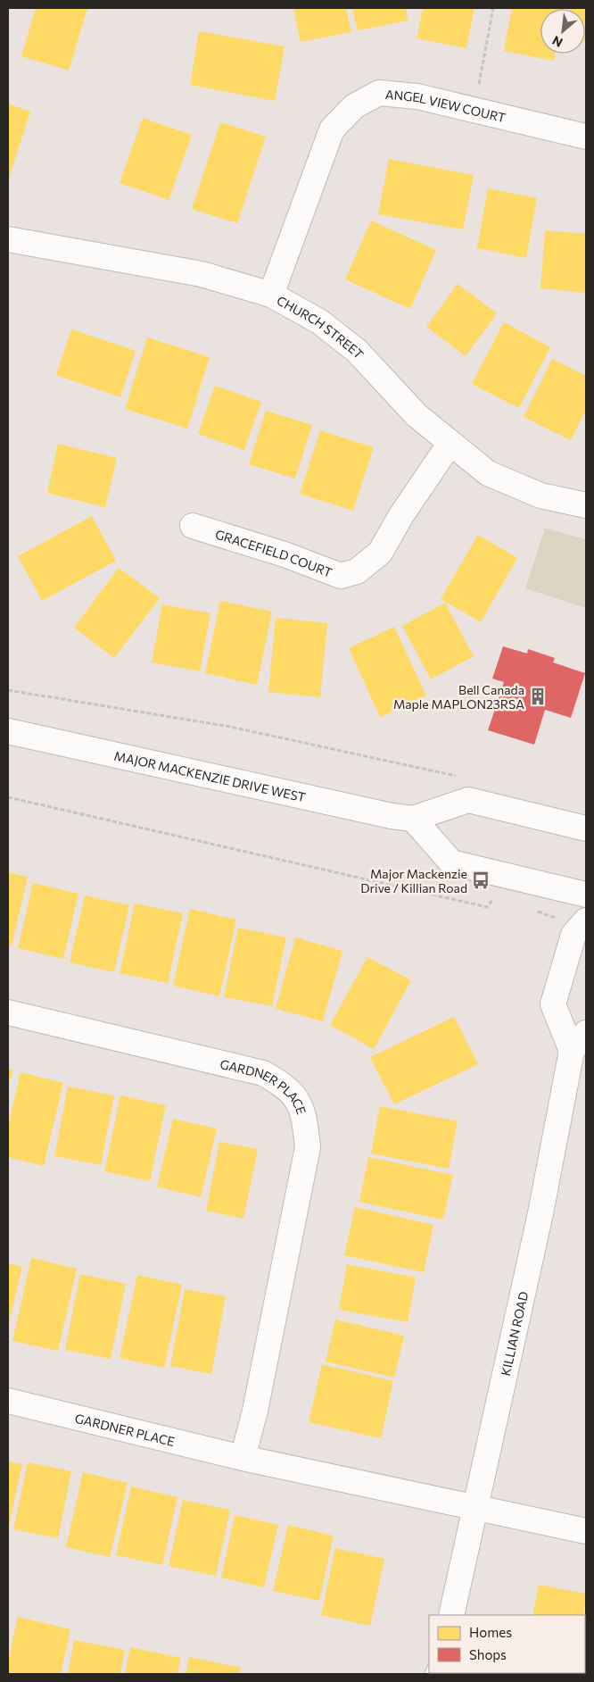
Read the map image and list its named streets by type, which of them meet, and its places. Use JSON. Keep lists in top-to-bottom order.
{
  "streets": {
    "street": [
      "ANGEL VIEW COURT",
      "CHURCH STREET",
      "GRACEFIELD COURT",
      "MAJOR MACKENZIE DRIVE WEST",
      "GARDNER PLACE",
      "KILLIAN ROAD"
    ]
  },
  "crossings": [
    ["ANGEL VIEW COURT", "CHURCH STREET"],
    ["CHURCH STREET", "GRACEFIELD COURT"],
    ["GARDNER PLACE", "KILLIAN ROAD"]
  ],
  "places": {
    "building": ["Bell Canada Maple MAPLON23RSA"],
    "bus stop": ["Major Mackenzie Drive / Killian Road"]
  },
  "legend": ["Homes", "Shops"],
  "north": "bottom left"
}
